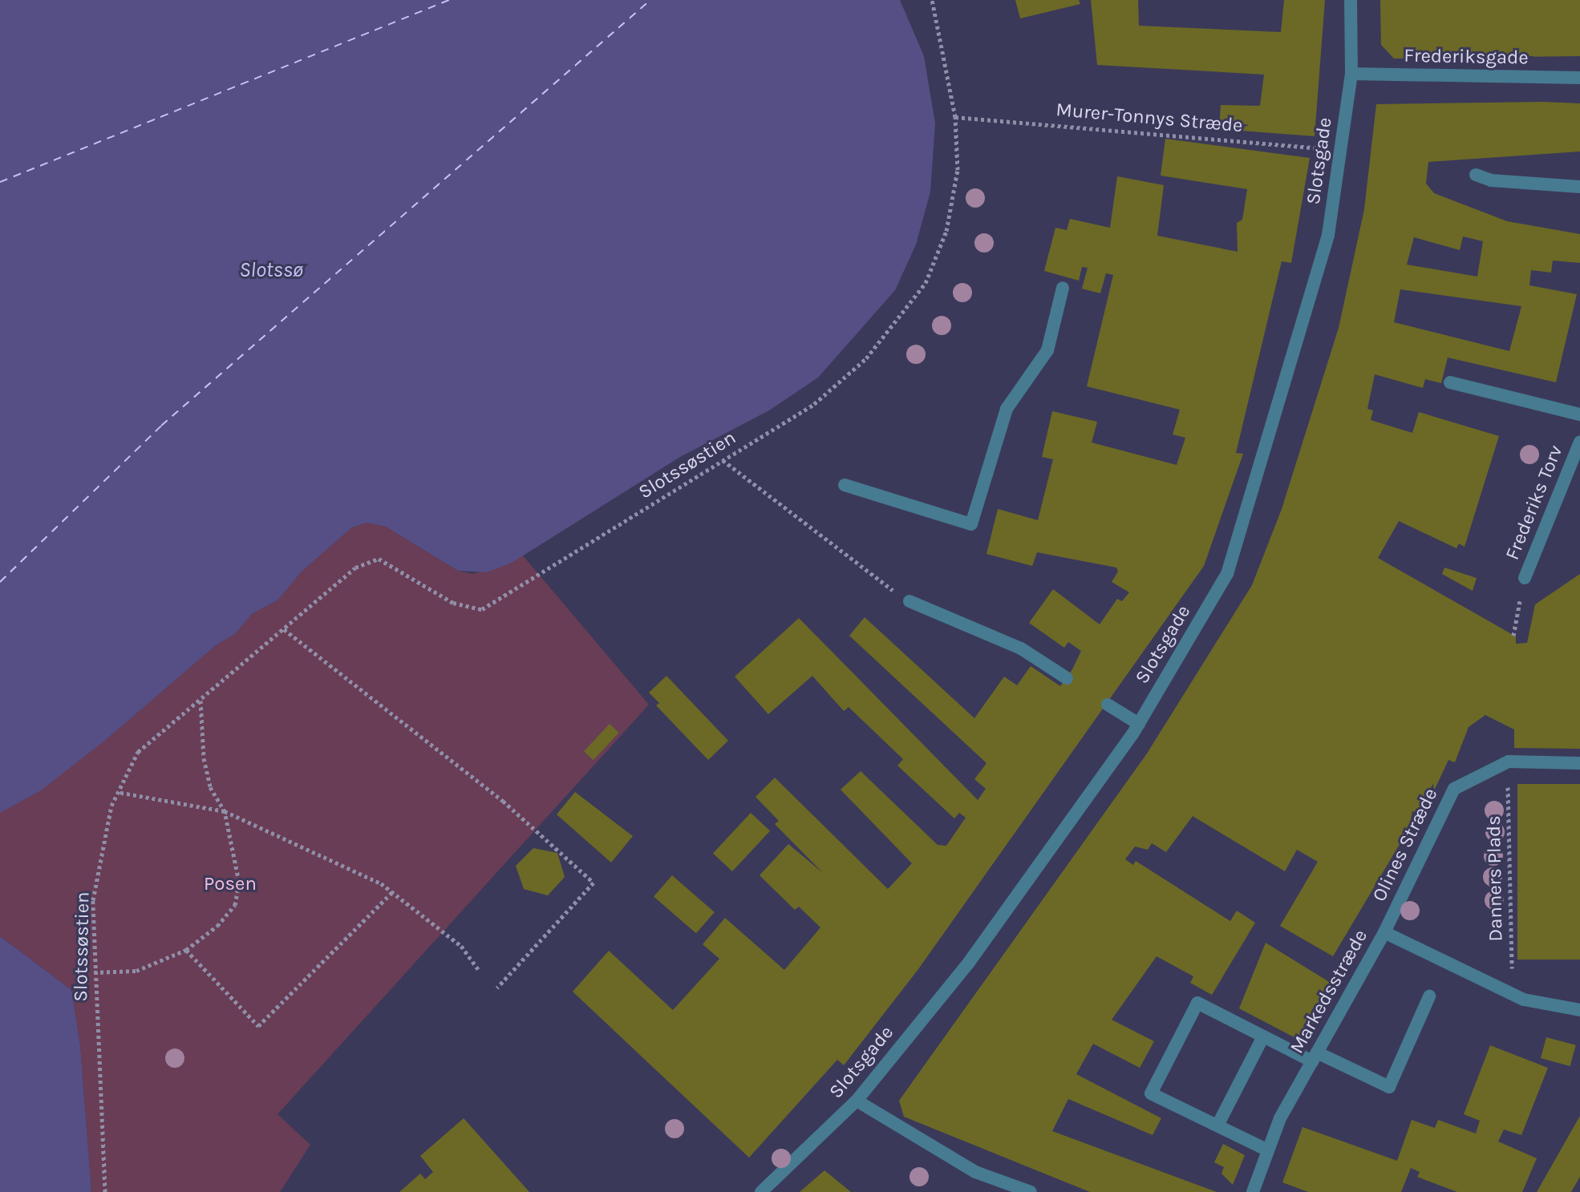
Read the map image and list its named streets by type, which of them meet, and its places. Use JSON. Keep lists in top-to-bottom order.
{
  "streets": {
    "street": [
      "Frederiksgade",
      "Slotsgade",
      "Frederiks Torv",
      "Olines Stræde",
      "Markedsstræde"
    ],
    "path": ["Murer-Tonnys Stræde", "Slotssøstien", "Danners Plads"]
  },
  "crossings": [
    ["Frederiksgade", "Slotsgade"],
    ["Murer-Tonnys Stræde", "Slotsgade"],
    ["Murer-Tonnys Stræde", "Slotssøstien"],
    ["Olines Stræde", "Danners Plads"],
    ["Olines Stræde", "Markedsstræde"],
    ["Danners Plads", "Markedsstræde"]
  ],
  "water": ["Slotssø"],
  "parks": ["Posen"]
}
